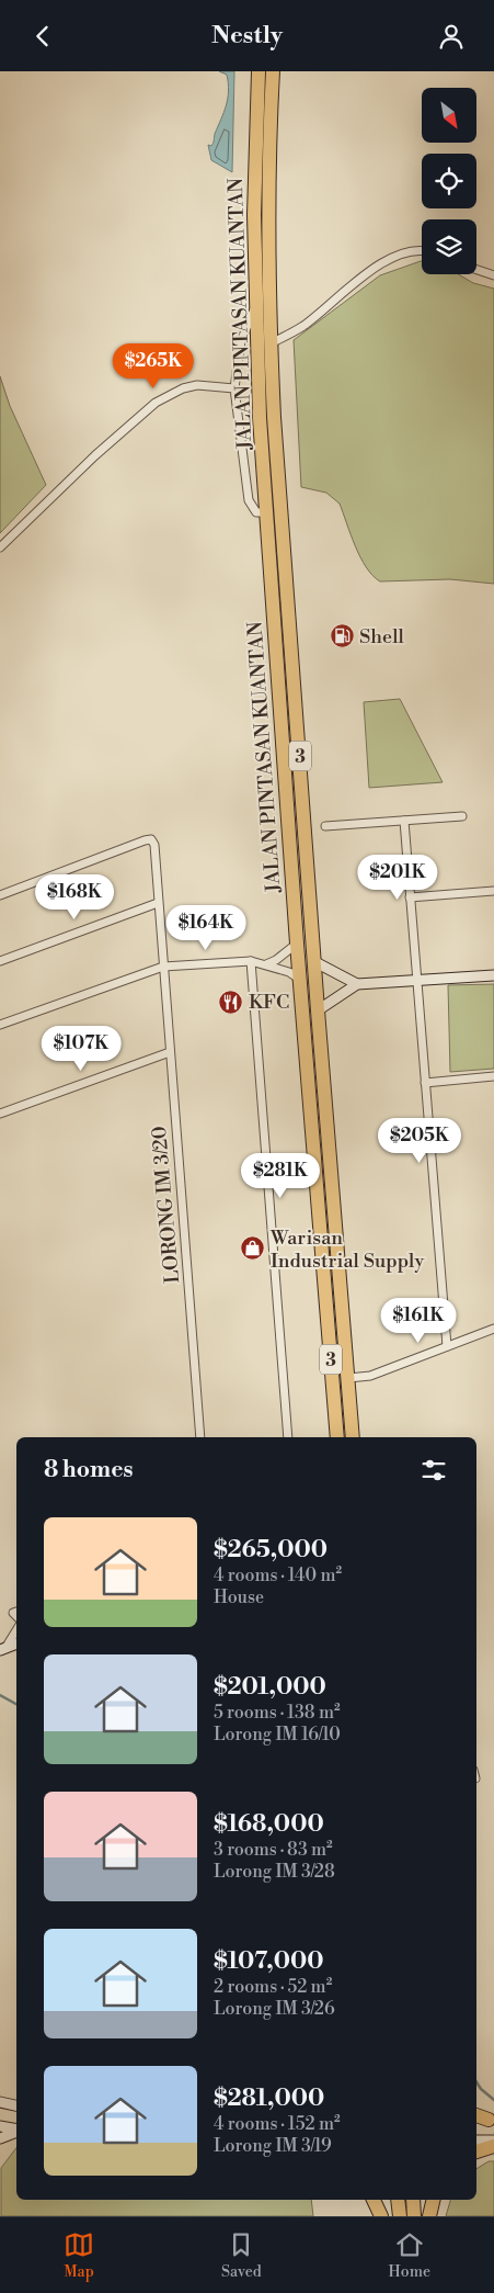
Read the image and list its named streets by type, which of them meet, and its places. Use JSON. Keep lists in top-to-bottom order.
{
  "streets": {
    "highway": ["JALAN PINTASAN KUANTAN", "3"],
    "street": ["LORONG IM 3/20"]
  },
  "places": {
    "fuel station": ["Shell"],
    "restaurant": ["KFC"],
    "shop": ["Warisan Industrial Supply"]
  },
  "north": "bottom right",
  "page": {
    "header": "Nestly",
    "price": [
      "$265K",
      "$201K",
      "$168K",
      "$164K",
      "$107K",
      "$205K",
      "$281K",
      "$161K"
    ],
    "heading": "8 homes",
    "list": [
      {
        "name": "$265,000",
        "note": "4 rooms · 140 m² · House"
      },
      {
        "name": "$201,000",
        "note": "5 rooms · 138 m² · Lorong IM 16/10"
      },
      {
        "name": "$168,000",
        "note": "3 rooms · 83 m² · Lorong IM 3/28"
      },
      {
        "name": "$107,000",
        "note": "2 rooms · 52 m² · Lorong IM 3/26"
      },
      {
        "name": "$281,000",
        "note": "4 rooms · 152 m² · Lorong IM 3/19"
      }
    ],
    "tabs": ["Map", "Saved", "Home"]
  }
}
